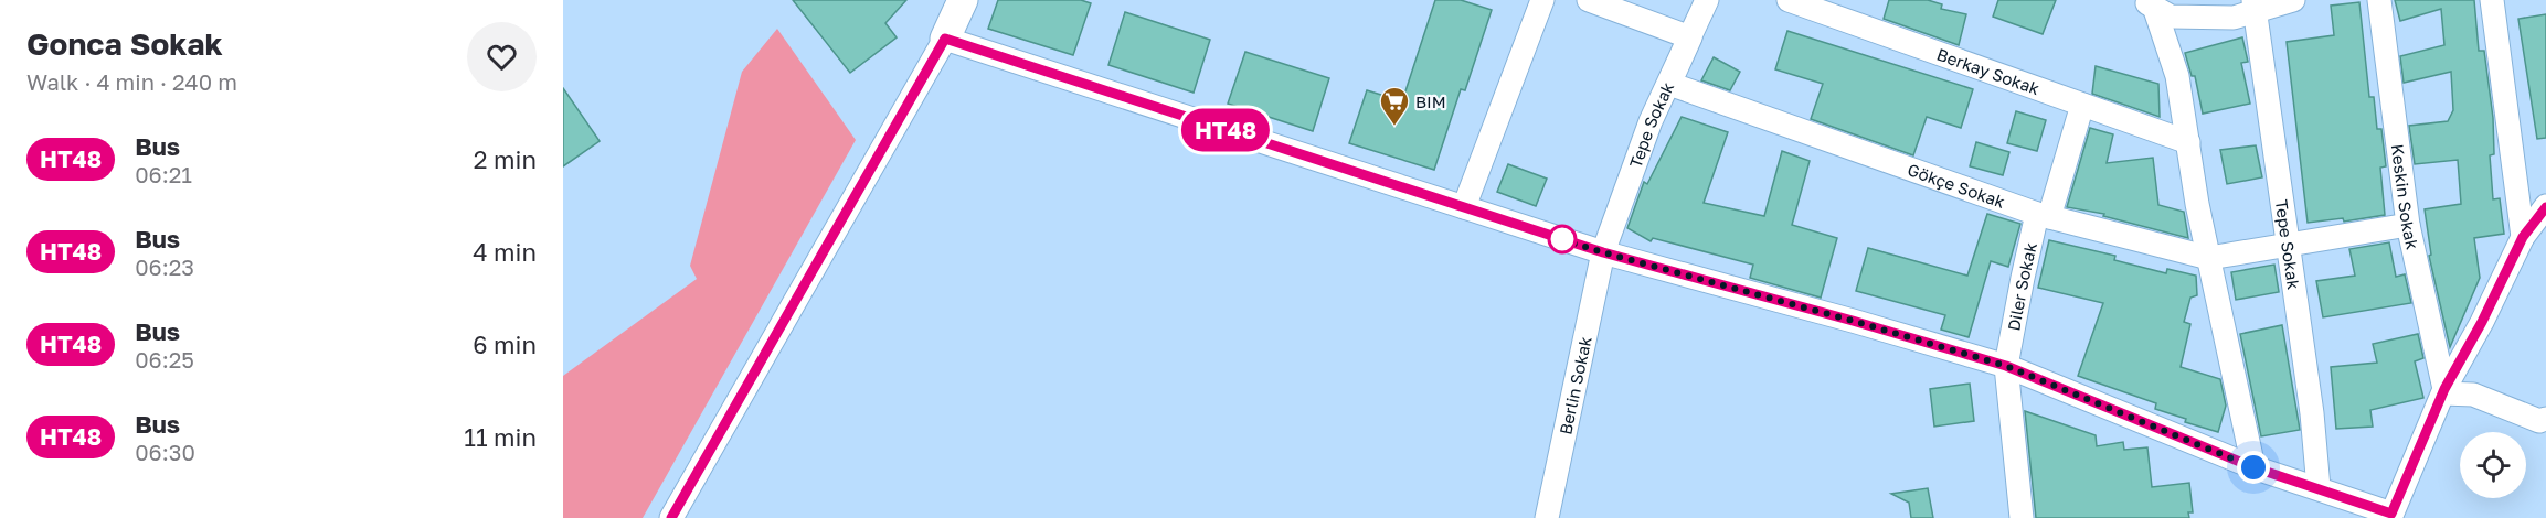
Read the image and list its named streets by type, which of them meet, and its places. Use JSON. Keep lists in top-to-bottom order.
{
  "streets": {
    "street": [
      "Berkay Sokak",
      "Tepe Sokak",
      "Gökçe Sokak",
      "Keskin Sokak",
      "Diler Sokak",
      "Berlin Sokak"
    ]
  },
  "crossings": [
    ["Berkay Sokak", "Diler Sokak"],
    ["Tepe Sokak", "Gökçe Sokak"],
    ["Tepe Sokak", "Berlin Sokak"],
    ["Gökçe Sokak", "Keskin Sokak"],
    ["Gökçe Sokak", "Diler Sokak"]
  ],
  "places": {
    "supermarket": ["BIM"]
  },
  "lines": ["bus line HT48"],
  "page": {
    "heading": ["Gonca Sokak", "Walk · 4 min · 240 m"],
    "on_map": "HT48",
    "list": [
      {
        "mark": "HT48",
        "name": "Bus",
        "note": "06:21",
        "value": "2 min"
      },
      {
        "mark": "HT48",
        "name": "Bus",
        "note": "06:23",
        "value": "4 min"
      },
      {
        "mark": "HT48",
        "name": "Bus",
        "note": "06:25",
        "value": "6 min"
      },
      {
        "mark": "HT48",
        "name": "Bus",
        "note": "06:30",
        "value": "11 min"
      }
    ]
  }
}
